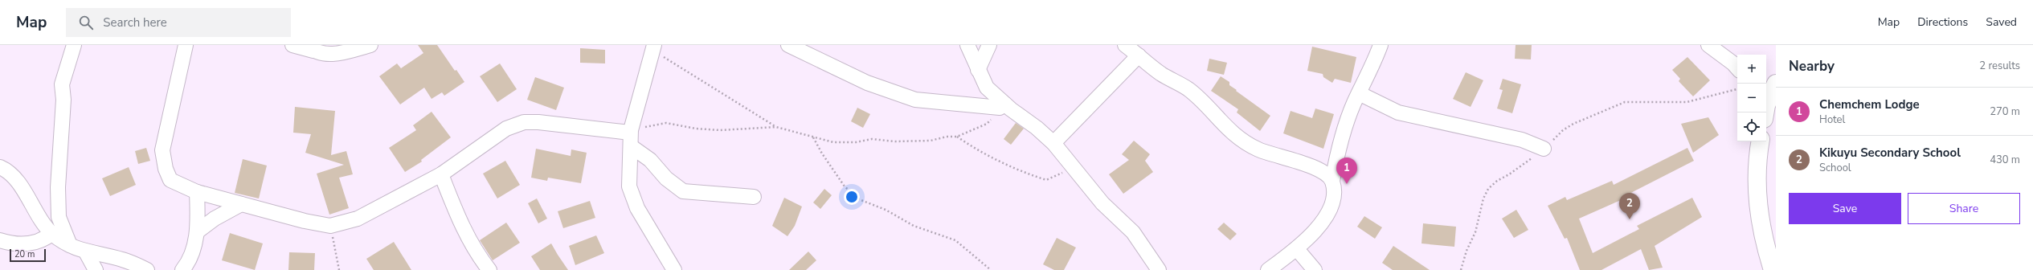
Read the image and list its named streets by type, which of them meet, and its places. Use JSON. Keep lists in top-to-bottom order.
{
  "scale_bar": "20 m",
  "page": {
    "header": "Map",
    "search": "Search here",
    "nav": ["Map", "Directions", "Saved"],
    "heading": ["Nearby", "2 results"],
    "map_buttons": ["+", "−"],
    "list": [
      {
        "mark": "1",
        "name": "Chemchem Lodge",
        "note": "Hotel",
        "value": "270 m"
      },
      {
        "mark": "2",
        "name": "Kikuyu Secondary School",
        "note": "School",
        "value": "430 m"
      }
    ],
    "pins": ["1", "2"],
    "buttons": ["Save", "Share"],
    "scale": "20 m"
  }
}
